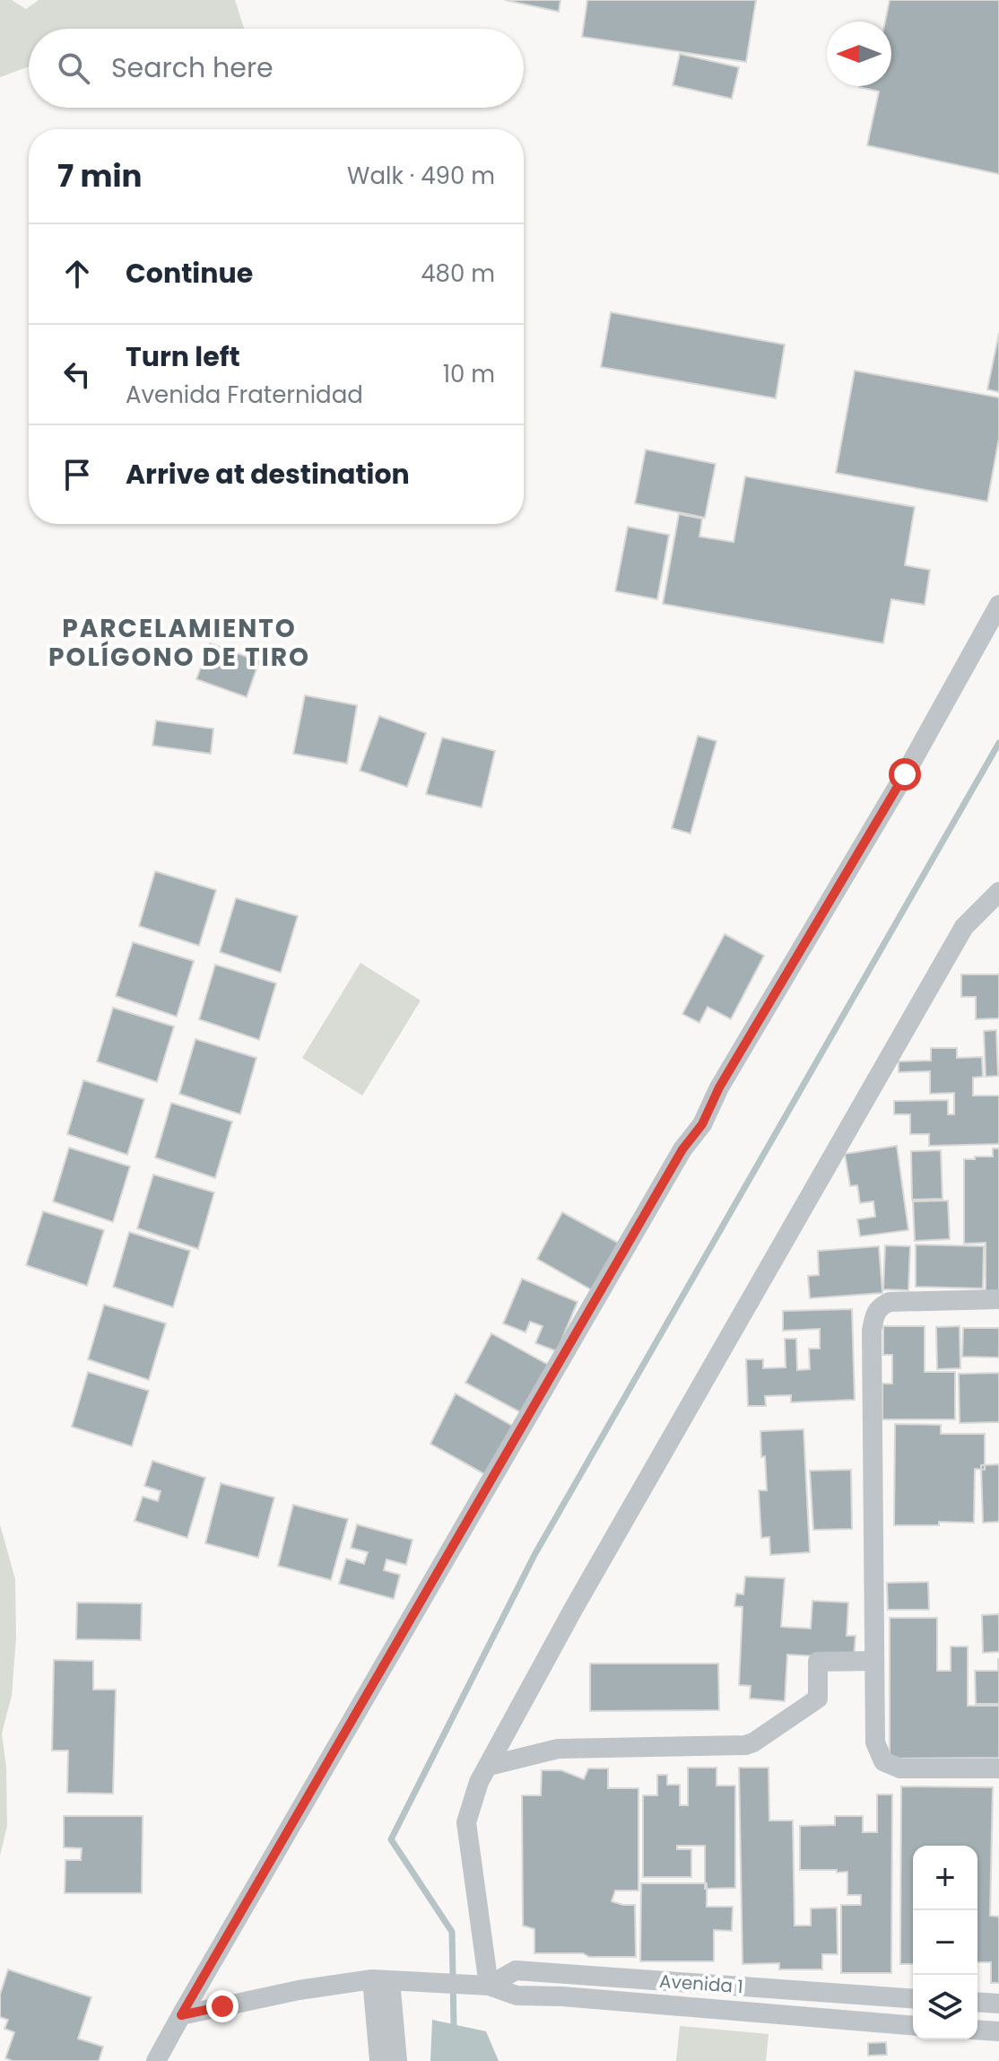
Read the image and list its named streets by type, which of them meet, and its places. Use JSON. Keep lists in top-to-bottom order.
{
  "streets": {
    "street": ["Avenida 1"]
  },
  "districts": ["PARCELAMIENTO POLÍGONO DE TIRO"],
  "north": "left",
  "page": {
    "search": "Search here",
    "heading": ["7 min", "Walk · 490 m"],
    "list": [
      ["Continue", "480 m"],
      ["Turn left", "Avenida Fraternidad", "10 m"],
      "Arrive at destination"
    ],
    "map_buttons": ["+", "−"]
  }
}
